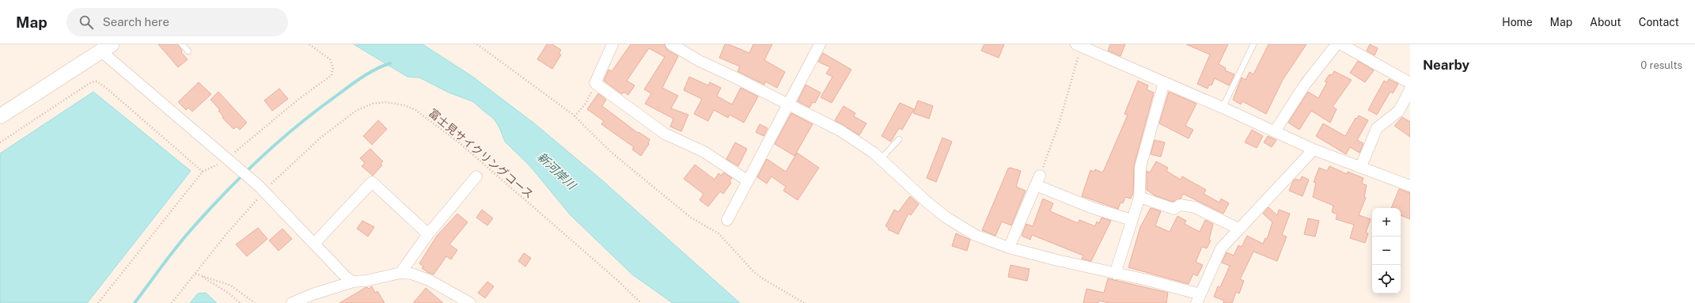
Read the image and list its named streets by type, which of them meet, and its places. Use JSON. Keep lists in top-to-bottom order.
{
  "streets": {
    "path": ["富士見サイクリングコース"]
  },
  "water": ["新河岸川"],
  "page": {
    "header": "Map",
    "search": "Search here",
    "nav": [
      "Home",
      "Map",
      "About",
      "Contact"
    ],
    "heading": ["Nearby", "0 results"],
    "map_buttons": ["+", "−"]
  }
}
